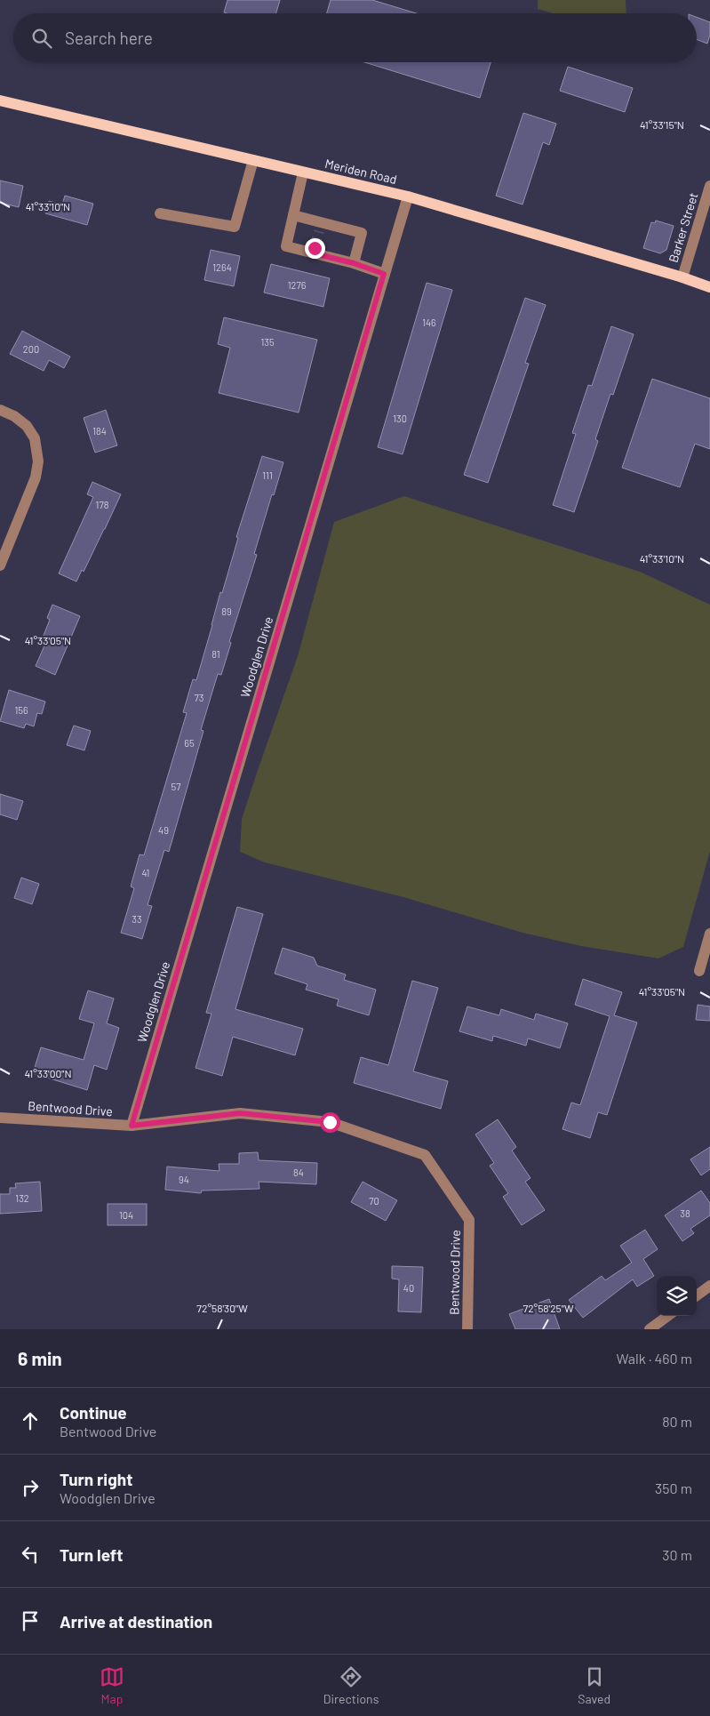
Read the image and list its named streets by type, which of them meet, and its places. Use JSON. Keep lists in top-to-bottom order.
{
  "streets": {
    "main road": ["Meriden Road"],
    "street": ["Barker Street", "Woodglen Drive", "Bentwood Drive"]
  },
  "crossings": [
    ["Meriden Road", "Barker Street"],
    ["Meriden Road", "Woodglen Drive"],
    ["Woodglen Drive", "Bentwood Drive"]
  ],
  "house_numbers": [
    "1264",
    "1276",
    "146",
    "135",
    "200",
    "130",
    "184",
    "111",
    "178",
    "89",
    "81",
    "73",
    "156",
    "65",
    "57",
    "49",
    "41",
    "33",
    "84",
    "94",
    "132",
    "70",
    "38",
    "104",
    "40"
  ],
  "page": {
    "search": "Search here",
    "heading": ["6 min", "Walk · 460 m"],
    "list": [
      ["Continue", "Bentwood Drive", "80 m"],
      ["Turn right", "Woodglen Drive", "350 m"],
      ["Turn left", "30 m"],
      "Arrive at destination"
    ],
    "nav": ["Map", "Directions", "Saved"]
  },
  "coordinates": [
    "41°33'15\"N",
    "41°33'10\"N",
    "41°33'05\"N",
    "41°33'00\"N",
    "72°58'30\"W",
    "72°58'25\"W"
  ]
}
